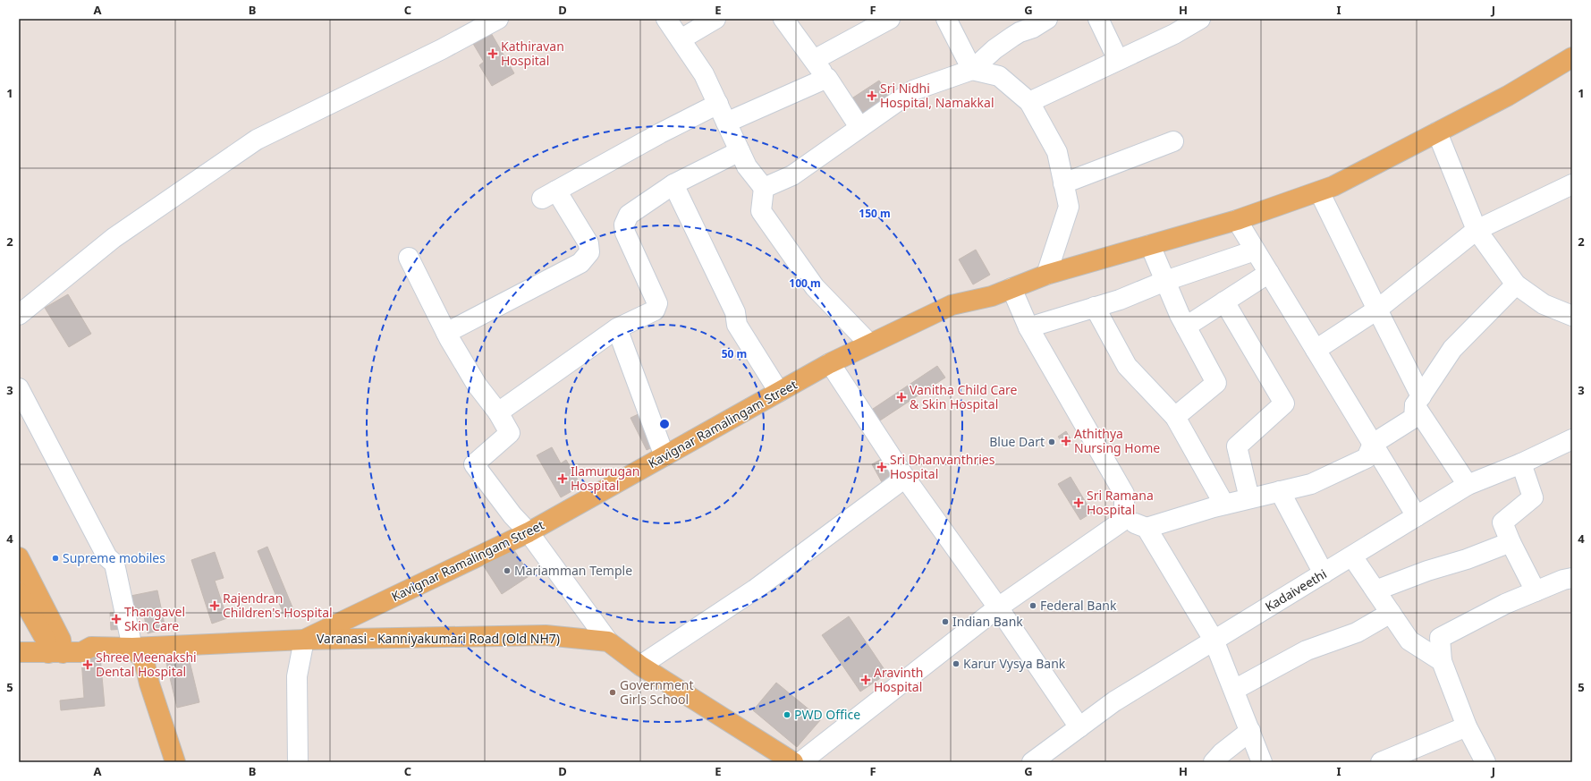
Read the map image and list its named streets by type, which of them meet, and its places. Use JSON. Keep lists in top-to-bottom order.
{
  "streets": {
    "main road": ["Kavignar Ramalingam Street", "Varanasi - Kanniyakumari Road (Old NH7)"],
    "street": ["Kadaiveethi"]
  },
  "crossings": [
    ["Kavignar Ramalingam Street", "Varanasi - Kanniyakumari Road (Old NH7)"]
  ],
  "places": {
    "health": [
      "Kathiravan Hospital",
      "Sri Nidhi Hospital, Namakkal",
      "Vanitha Child Care & Skin Hospital",
      "Athithya Nursing Home",
      "Sri Dhanvanthries Hospital",
      "Ilamurugan Hospital",
      "Sri Ramana Hospital",
      "Rajendran Children's Hospital",
      "Thangavel Skin Care",
      "Shree Meenakshi Dental Hospital",
      "Aravinth Hospital"
    ],
    "other": [
      "Blue Dart",
      "Supreme mobiles",
      "Mariamman Temple",
      "Federal Bank",
      "Indian Bank",
      "Karur Vysya Bank",
      "Government Girls School",
      "PWD Office"
    ]
  },
  "grid": {
    "columns": [
      "A",
      "B",
      "C",
      "D",
      "E",
      "F",
      "G",
      "H",
      "I",
      "J"
    ],
    "rows": [
      "1",
      "2",
      "3",
      "4",
      "5"
    ]
  },
  "rings": ["150 m", "100 m", "50 m"]
}
